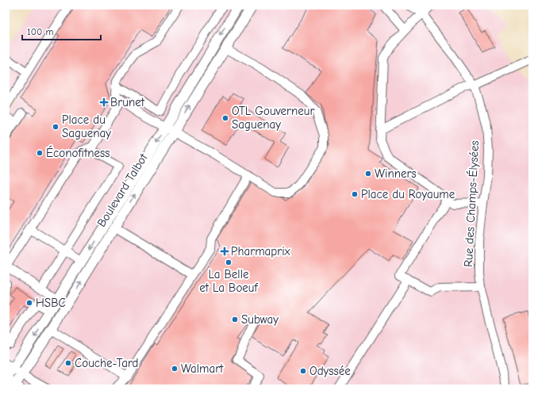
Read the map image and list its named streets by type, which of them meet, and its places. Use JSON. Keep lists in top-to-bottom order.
{
  "streets": {
    "main road": ["Boulevard Talbot"],
    "street": ["Rue des Champs-Élysées"]
  },
  "places": {
    "health": ["Brunet", "Pharmaprix"],
    "other": [
      "OTL Gouverneur Saguenay",
      "Place du Saguenay",
      "Éconofitness",
      "Winners",
      "Place du Royaume",
      "La Belle et La Boeuf",
      "HSBC",
      "Subway",
      "Couche-Tard",
      "Walmart",
      "Odyssée"
    ]
  },
  "scale_bar": "100 m"
}
